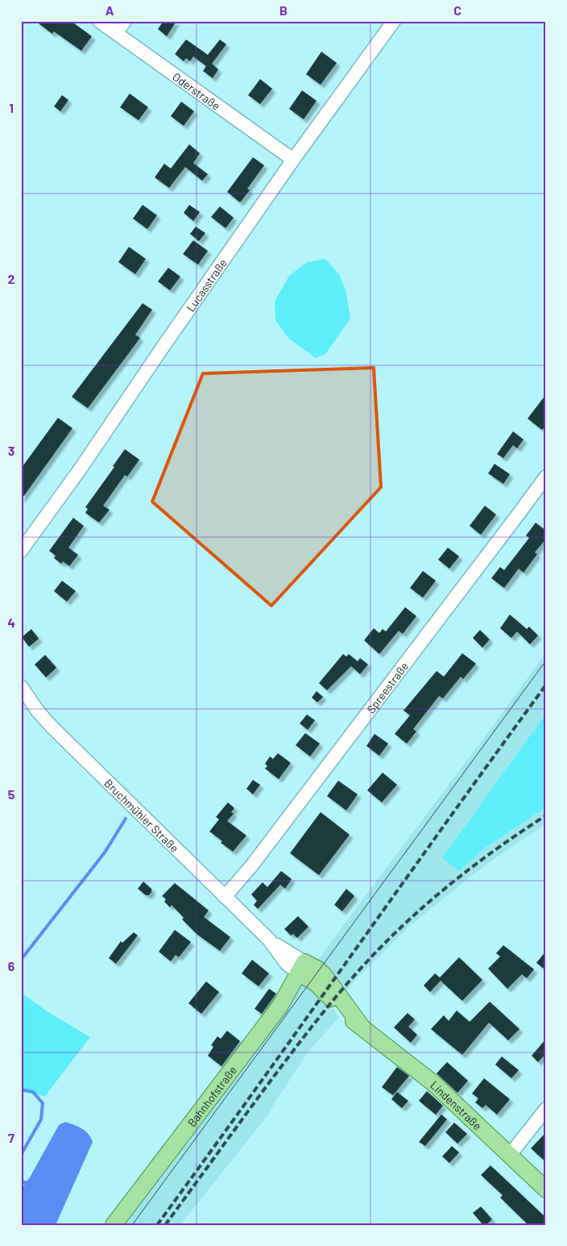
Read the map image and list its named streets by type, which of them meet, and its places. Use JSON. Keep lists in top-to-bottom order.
{
  "streets": {
    "main road": ["Bahnhofstraße", "Lindenstraße"],
    "street": [
      "Oderstraße",
      "Lucasstraße",
      "Spreestraße",
      "Bruchmühler Straße"
    ]
  },
  "crossings": [
    ["Oderstraße", "Lucasstraße"],
    ["Spreestraße", "Bruchmühler Straße"],
    ["Bruchmühler Straße", "Bahnhofstraße"],
    ["Bruchmühler Straße", "Lindenstraße"],
    ["Bahnhofstraße", "Lindenstraße"]
  ],
  "grid": {
    "columns": ["A", "B", "C"],
    "rows": [
      "1",
      "2",
      "3",
      "4",
      "5",
      "6",
      "7"
    ]
  }
}
